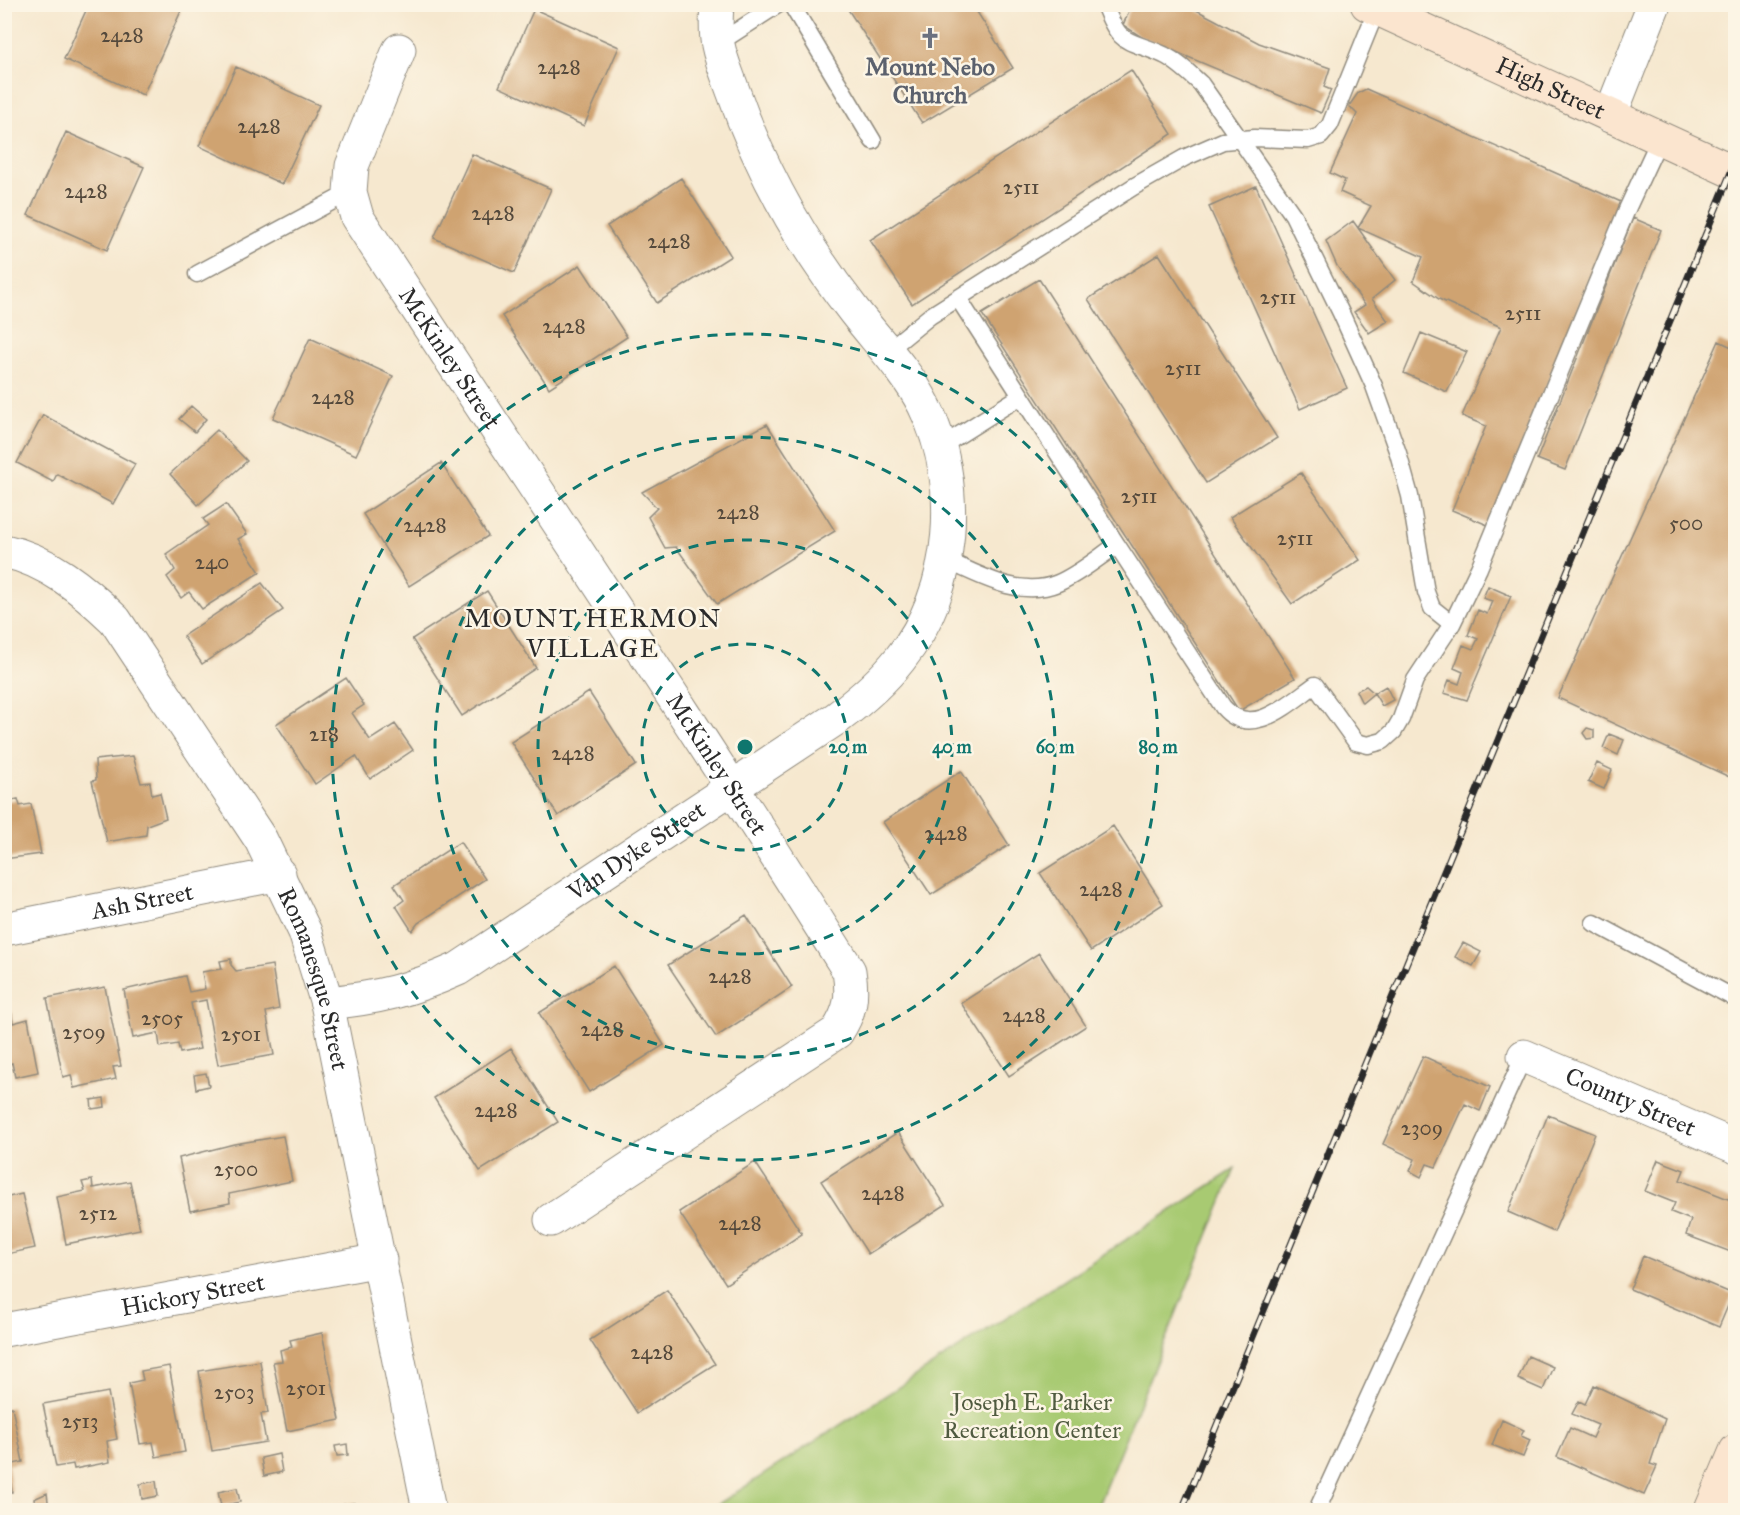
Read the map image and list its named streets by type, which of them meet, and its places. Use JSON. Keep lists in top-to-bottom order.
{
  "streets": {
    "main road": ["High Street"],
    "street": [
      "McKinley Street",
      "Van Dyke Street",
      "Ash Street",
      "Romanesque Street",
      "County Street",
      "Hickory Street"
    ]
  },
  "crossings": [
    ["McKinley Street", "Van Dyke Street"],
    ["Van Dyke Street", "Romanesque Street"],
    ["Ash Street", "Romanesque Street"],
    ["Romanesque Street", "Hickory Street"]
  ],
  "districts": ["MOUNT HERMON VILLAGE"],
  "parks": ["Joseph E. Parker Recreation Center"],
  "places": {
    "church": ["Mount Nebo Church"]
  },
  "house_numbers": [
    "2428",
    "2428",
    "2428",
    "2511",
    "2428",
    "2428",
    "2428",
    "2511",
    "2511",
    "2428",
    "2511",
    "2428",
    "2511",
    "2428",
    "500",
    "2428",
    "2511",
    "240",
    "218",
    "2428",
    "2428",
    "2428",
    "2428",
    "2428",
    "2505",
    "2428",
    "2509",
    "2501",
    "2428",
    "2309",
    "2500",
    "2428",
    "2512",
    "2428",
    "2428",
    "2501",
    "2503",
    "2513"
  ],
  "rings": [
    "20 m",
    "40 m",
    "60 m",
    "80 m"
  ]
}
